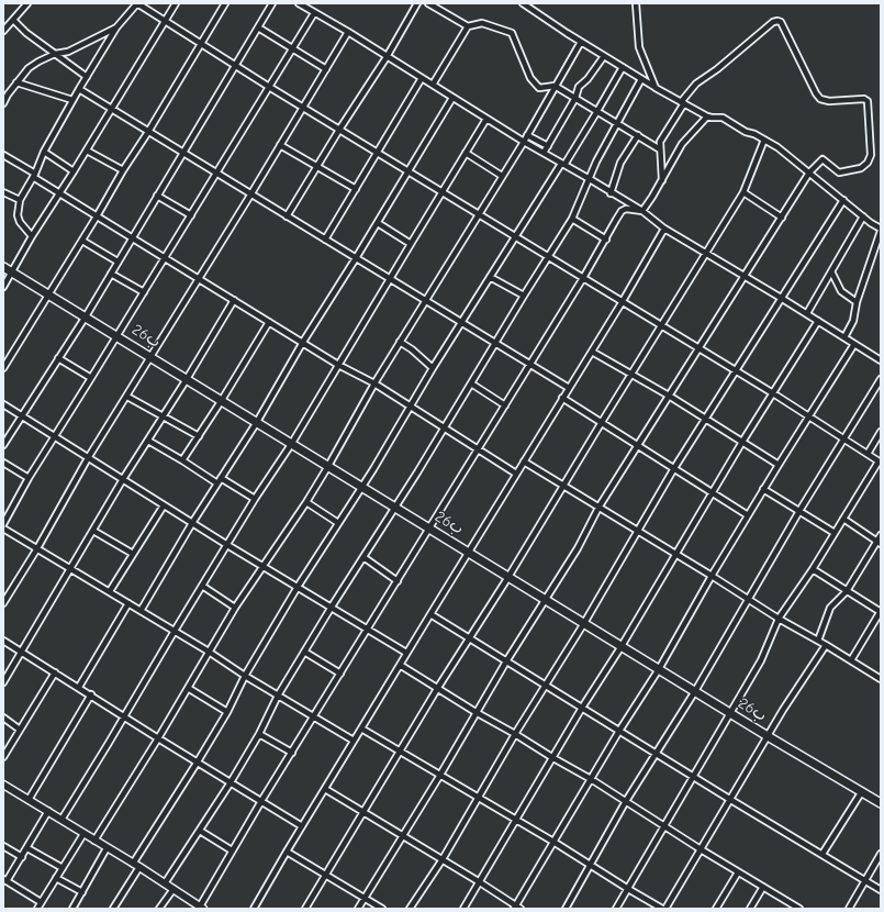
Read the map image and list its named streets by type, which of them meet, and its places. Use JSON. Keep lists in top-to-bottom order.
{
  "streets": {
    "highway": ["26ب"]
  }
}
